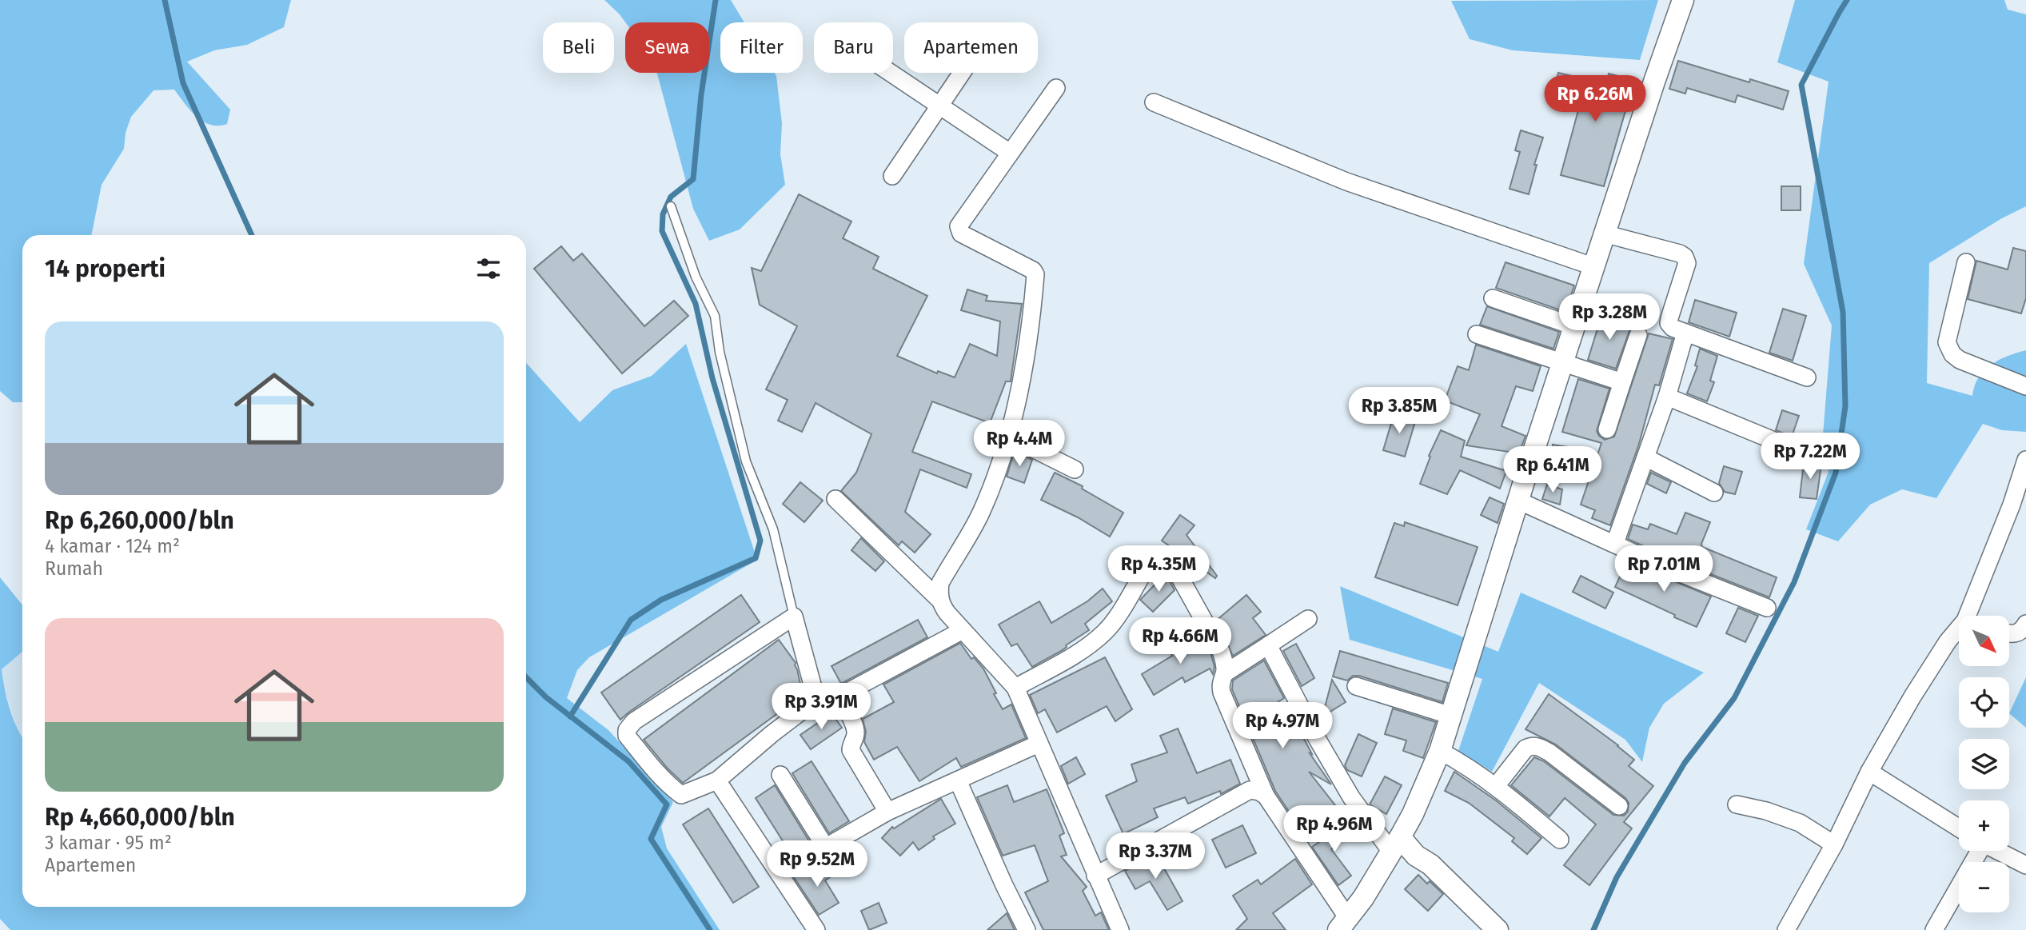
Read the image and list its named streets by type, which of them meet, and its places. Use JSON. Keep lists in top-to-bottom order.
{
  "north": "bottom right",
  "page": {
    "chip": [
      "Beli",
      "Sewa",
      "Filter",
      "Baru",
      "Apartemen"
    ],
    "price": [
      "Rp 6.26M",
      "Rp 3.28M",
      "Rp 3.85M",
      "Rp 4.4M",
      "Rp 7.22M",
      "Rp 6.41M",
      "Rp 4.35M",
      "Rp 7.01M",
      "Rp 4.66M",
      "Rp 3.91M",
      "Rp 4.97M",
      "Rp 4.96M",
      "Rp 3.37M",
      "Rp 9.52M"
    ],
    "heading": "14 properti",
    "list": [
      {
        "name": "Rp 6,260,000/bln",
        "note": "4 kamar · 124 m² · Rumah"
      },
      {
        "name": "Rp 4,660,000/bln",
        "note": "3 kamar · 95 m² · Apartemen"
      }
    ],
    "map_buttons": ["+", "−"]
  }
}
